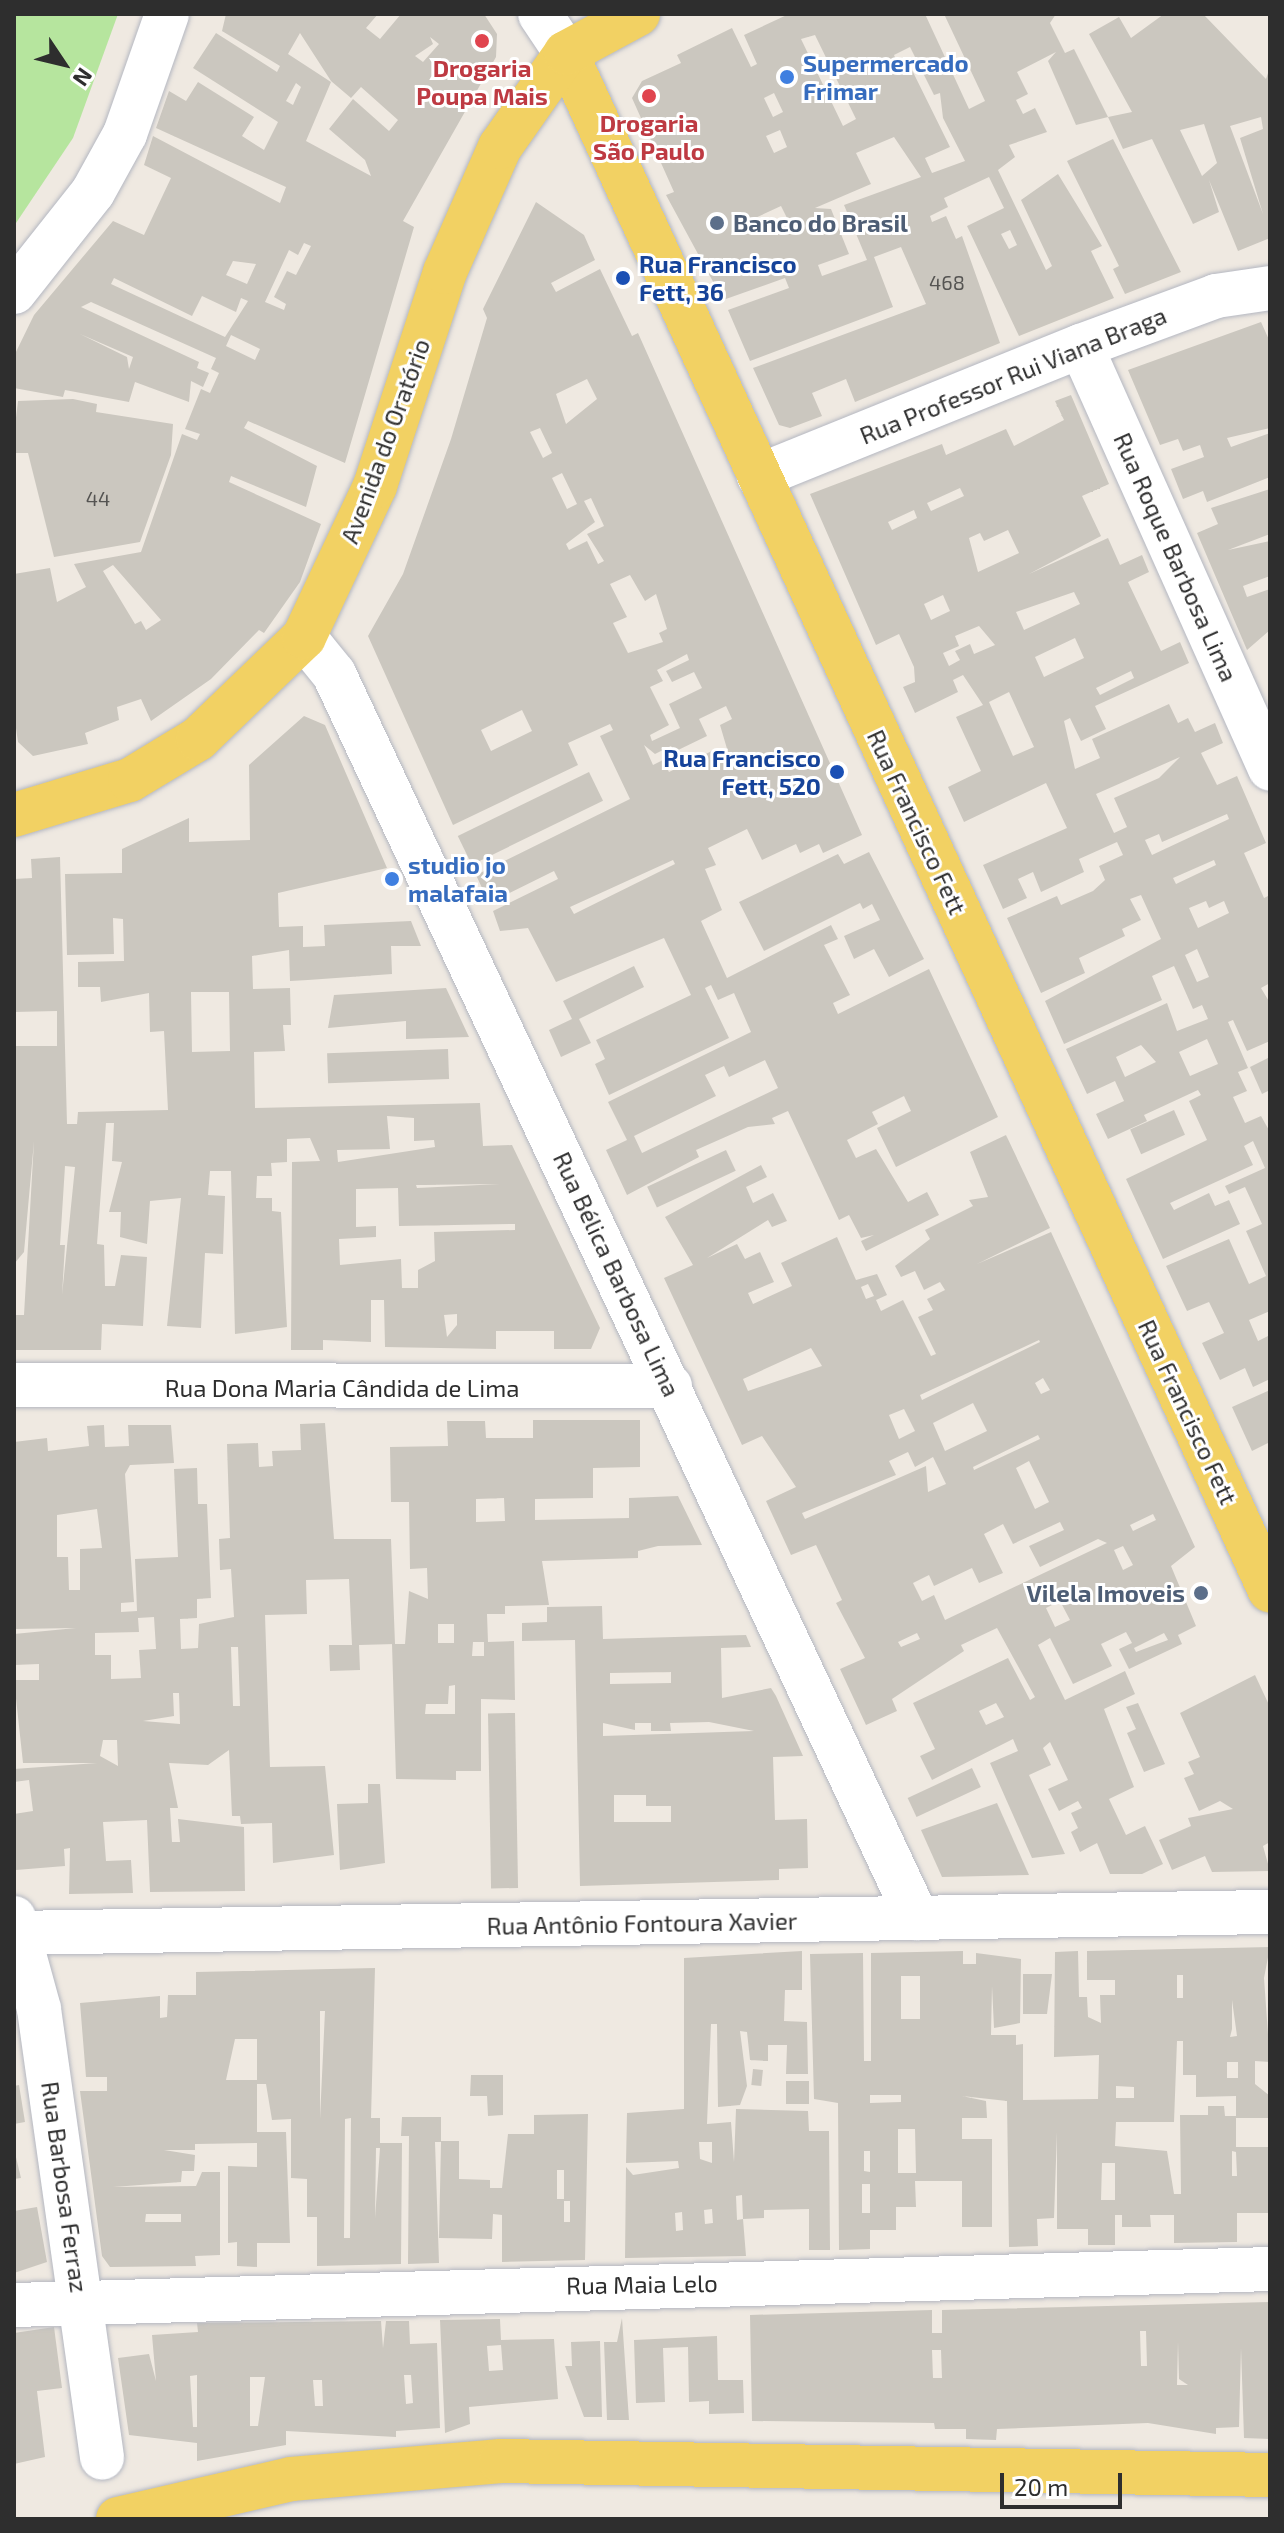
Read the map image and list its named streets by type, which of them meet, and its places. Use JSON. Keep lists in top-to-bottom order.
{
  "streets": {
    "main road": ["Avenida do Oratório", "Rua Francisco Fett"],
    "street": [
      "Rua Professor Rui Viana Braga",
      "Rua Roque Barbosa Lima",
      "Rua Bélica Barbosa Lima",
      "Rua Dona Maria Cândida de Lima",
      "Rua Antônio Fontoura Xavier",
      "Rua Barbosa Ferraz",
      "Rua Maia Lelo"
    ]
  },
  "crossings": [
    ["Rua Professor Rui Viana Braga", "Rua Roque Barbosa Lima"],
    ["Rua Professor Rui Viana Braga", "Rua Francisco Fett"],
    ["Avenida do Oratório", "Rua Francisco Fett"],
    ["Avenida do Oratório", "Rua Bélica Barbosa Lima"],
    ["Rua Bélica Barbosa Lima", "Rua Dona Maria Cândida de Lima"],
    ["Rua Bélica Barbosa Lima", "Rua Antônio Fontoura Xavier"],
    ["Rua Antônio Fontoura Xavier", "Rua Barbosa Ferraz"],
    ["Rua Barbosa Ferraz", "Rua Maia Lelo"]
  ],
  "places": [
    "Drogaria Poupa Mais",
    "Supermercado Frimar",
    "Drogaria São Paulo",
    "Banco do Brasil",
    "Rua Francisco Fett, 36",
    "Rua Francisco Fett, 520",
    "studio jo malafaia",
    "Vilela Imoveis"
  ],
  "house_numbers": ["468", "44"],
  "scale_bar": "20 m",
  "north": "bottom right"
}
